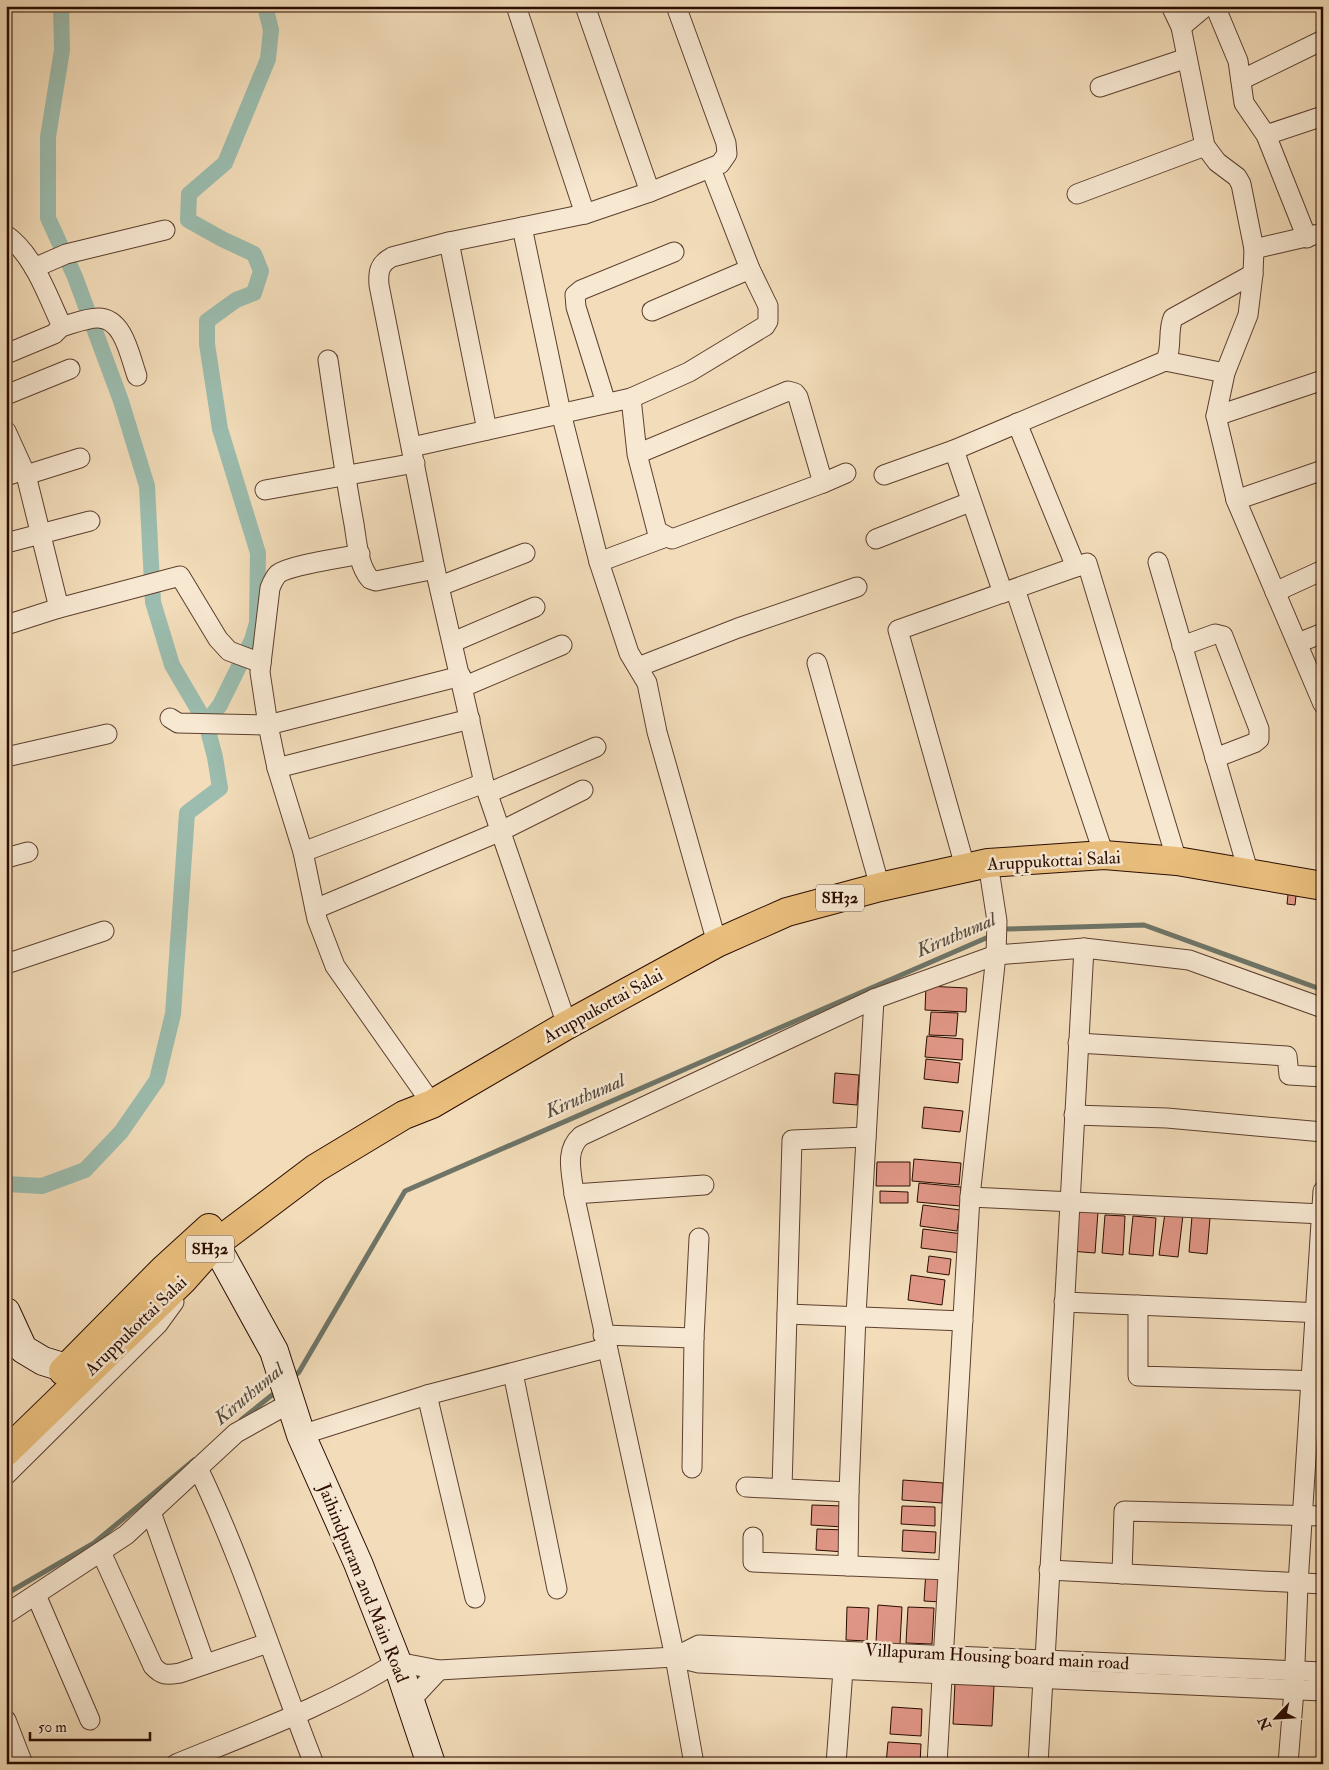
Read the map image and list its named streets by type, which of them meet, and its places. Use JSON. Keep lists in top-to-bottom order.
{
  "streets": {
    "main road": ["Aruppukottai Salai", "SH32"],
    "street": ["Jaihindpuram 2nd Main Road", "Villapuram Housing board main road"]
  },
  "crossings": [
    ["Aruppukottai Salai", "Jaihindpuram 2nd Main Road"],
    ["Jaihindpuram 2nd Main Road", "Villapuram Housing board main road"]
  ],
  "water": ["Kiruthumal"],
  "scale_bar": "50 m",
  "north": "bottom left"
}
